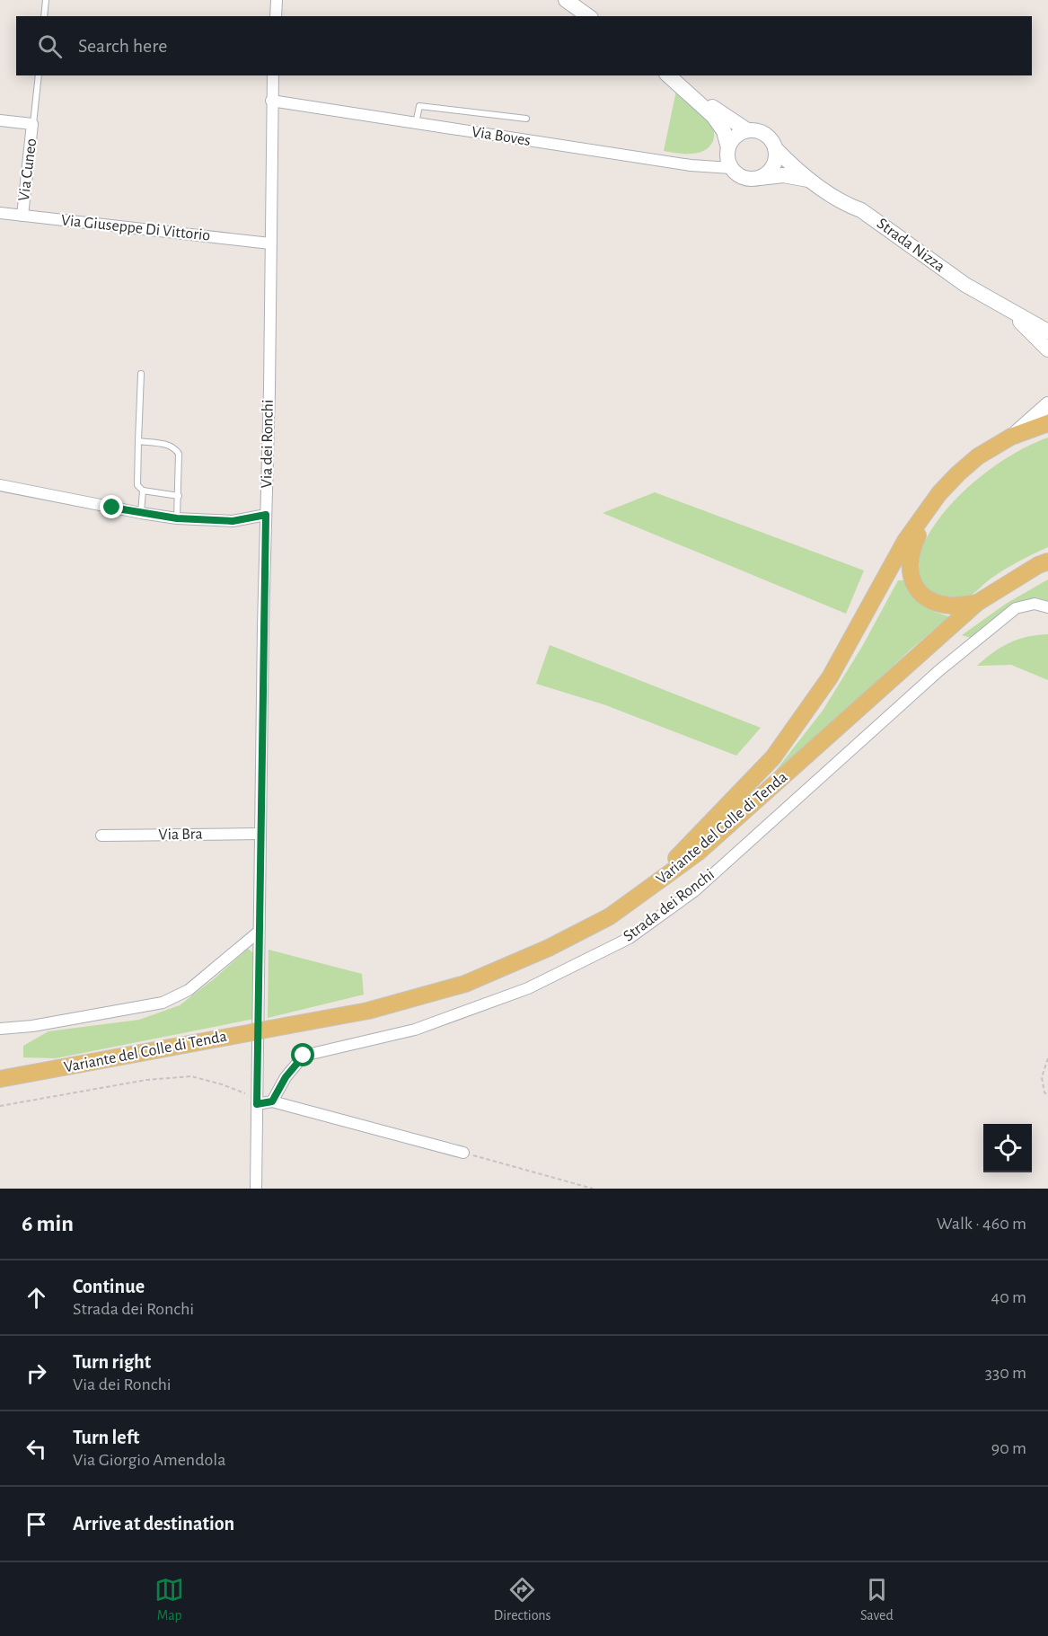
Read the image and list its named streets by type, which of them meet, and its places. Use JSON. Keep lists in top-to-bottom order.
{
  "streets": {
    "main road": ["Variante del Colle di Tenda"],
    "street": [
      "Via Boves",
      "Via Cuneo",
      "Via Giuseppe Di Vittorio",
      "Strada Nizza",
      "Via dei Ronchi",
      "Via Bra",
      "Strada dei Ronchi"
    ]
  },
  "crossings": [
    ["Via Boves", "Strada Nizza"],
    ["Via Boves", "Via dei Ronchi"],
    ["Via Cuneo", "Via Giuseppe Di Vittorio"],
    ["Via Giuseppe Di Vittorio", "Via dei Ronchi"],
    ["Via dei Ronchi", "Via Bra"]
  ],
  "page": {
    "search": "Search here",
    "heading": ["6 min", "Walk · 460 m"],
    "list": [
      ["Continue", "Strada dei Ronchi", "40 m"],
      ["Turn right", "Via dei Ronchi", "330 m"],
      ["Turn left", "Via Giorgio Amendola", "90 m"],
      "Arrive at destination"
    ],
    "nav": ["Map", "Directions", "Saved"]
  }
}
